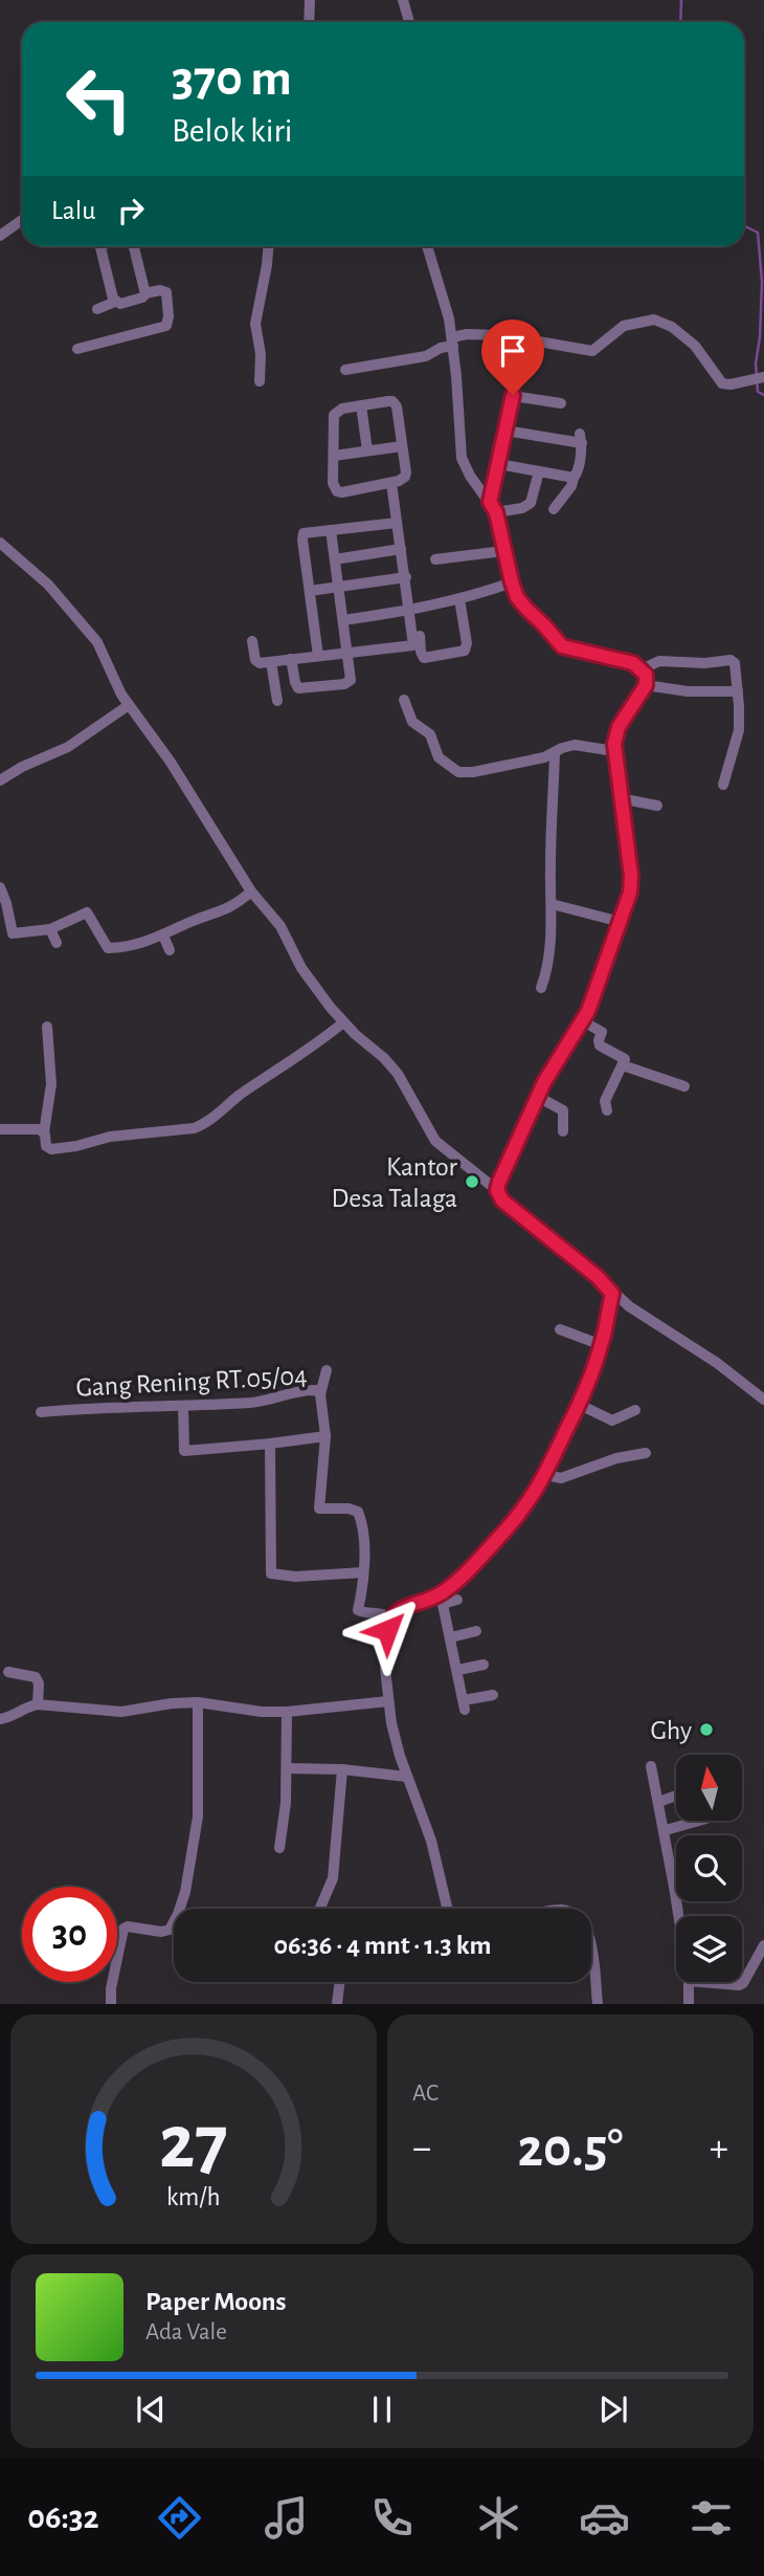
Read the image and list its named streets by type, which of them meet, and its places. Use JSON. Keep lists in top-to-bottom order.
{
  "streets": {
    "street": ["Gang Rening RT.05/04"]
  },
  "places": ["Kantor Desa Talaga", "Ghy"],
  "north": "top",
  "page": {
    "turn": ["370 m", "Belok kiri"],
    "then": "Lalu",
    "limit": "30",
    "trip": "06:36 · 4 mnt · 1.3 km",
    "tile": "AC",
    "heat": ["−", "20.5°", "+"],
    "song": ["Paper Moons", "Ada Vale"],
    "tabs": "06:32",
    "gauge": ["27", "km/h"]
  }
}
